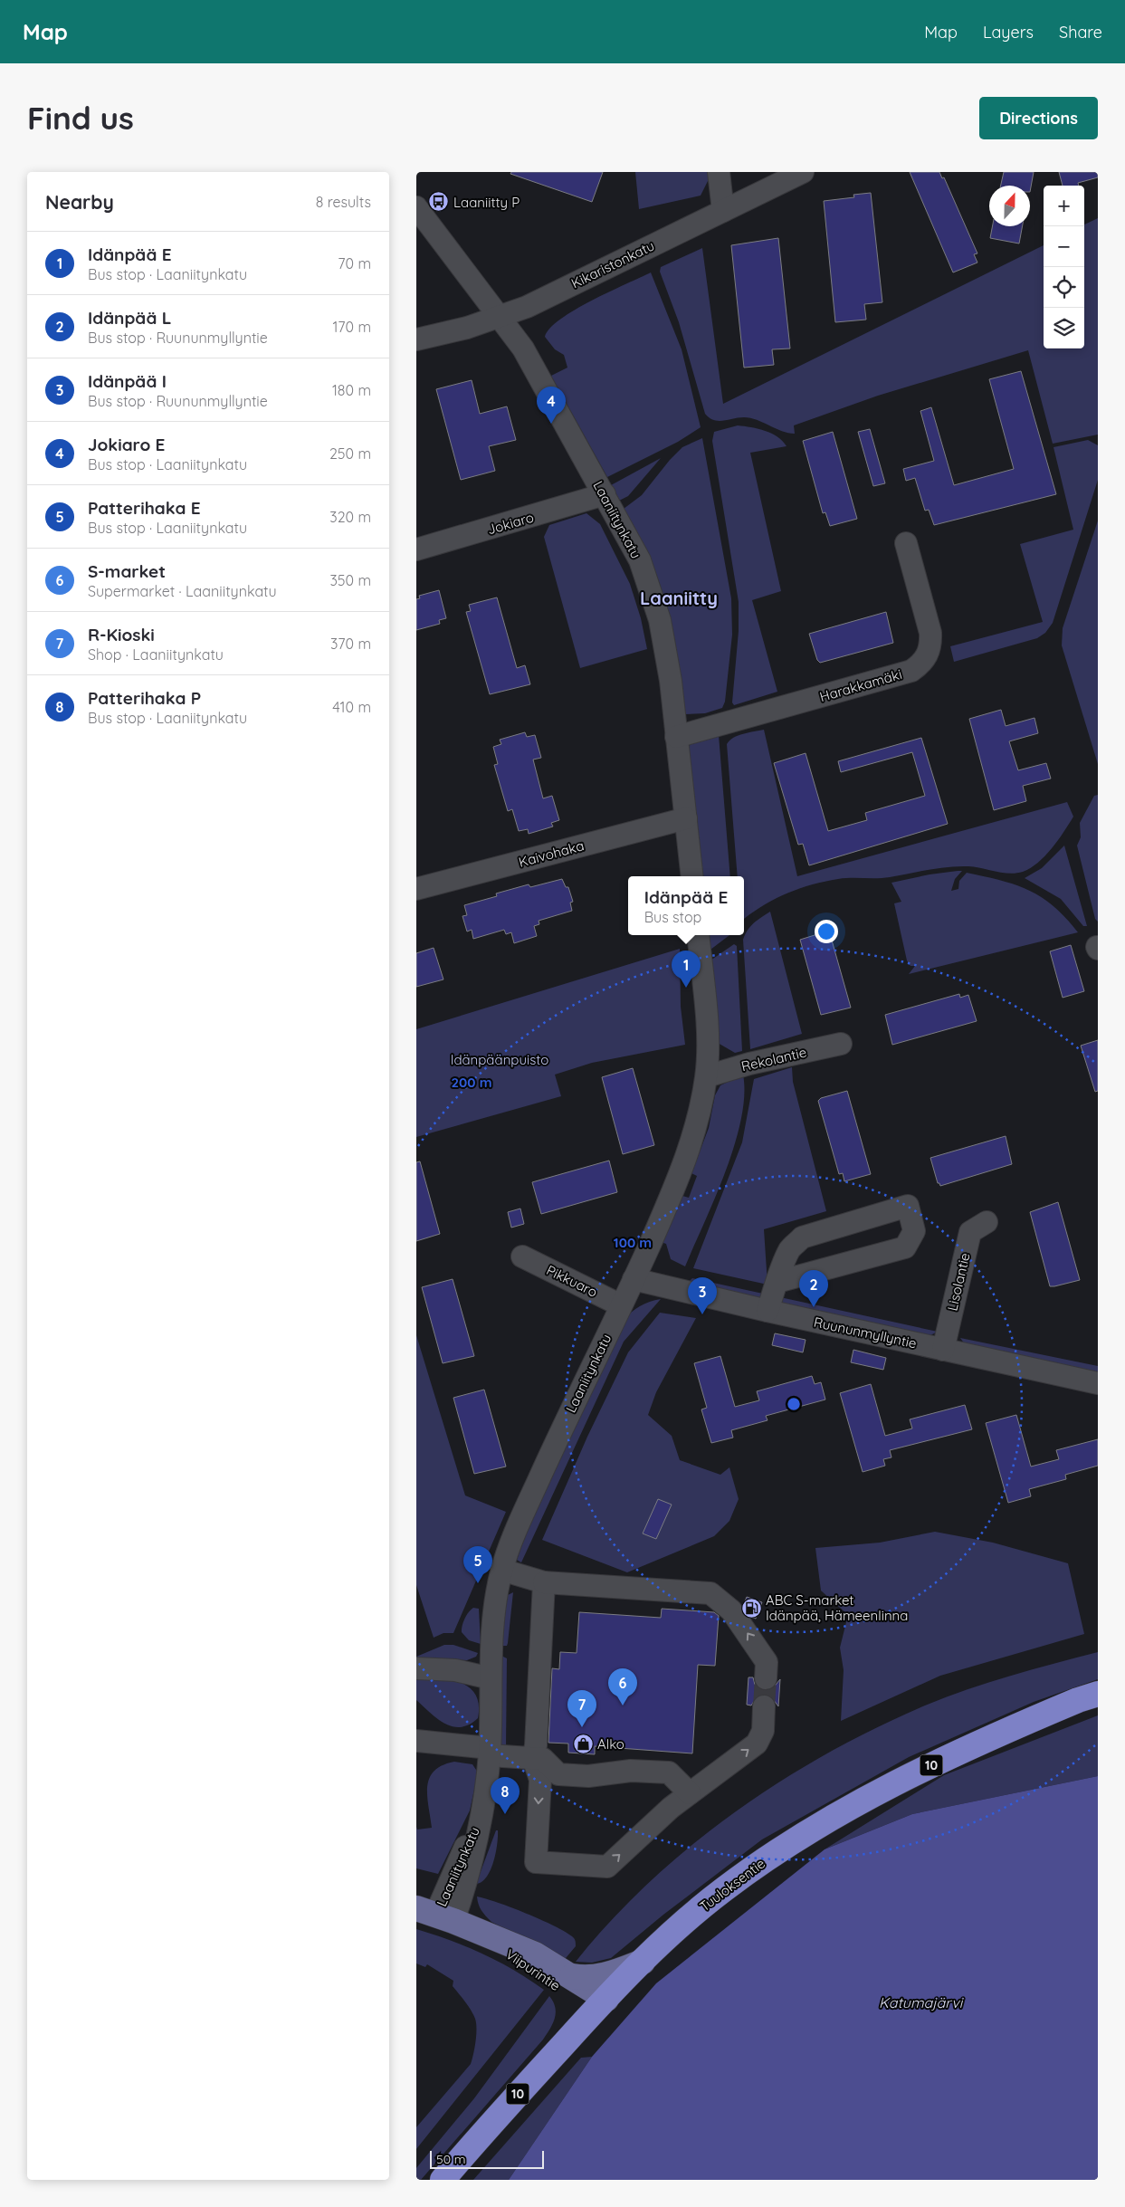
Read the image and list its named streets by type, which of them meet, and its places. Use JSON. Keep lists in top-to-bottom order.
{
  "streets": {
    "highway": ["10", "Tuuloksentie"],
    "main road": ["Viipurintie"],
    "street": [
      "Kikaristonkatu",
      "Laaniitynkatu",
      "Jokiaro",
      "Harakkamäki",
      "Kaivohaka",
      "Rekolantie",
      "Pikkuaro",
      "Lisolantie",
      "Ruununmyllyntie"
    ]
  },
  "crossings": [
    ["Kikaristonkatu", "Laaniitynkatu"],
    ["Laaniitynkatu", "Jokiaro"],
    ["Laaniitynkatu", "Harakkamäki"],
    ["Laaniitynkatu", "Kaivohaka"],
    ["Laaniitynkatu", "Rekolantie"],
    ["Laaniitynkatu", "Pikkuaro"],
    ["Laaniitynkatu", "Ruununmyllyntie"],
    ["Laaniitynkatu", "Viipurintie"],
    ["Lisolantie", "Ruununmyllyntie"],
    ["Tuuloksentie", "Viipurintie"]
  ],
  "districts": ["Laaniitty"],
  "water": ["Katumajärvi"],
  "parks": ["Idänpäänpuisto"],
  "places": {
    "bus stop": ["Laaniitty P"],
    "fuel station": ["ABC S-market Idänpää, Hämeenlinna"],
    "shop": ["Alko"]
  },
  "scale_bar": "50 m",
  "north": "top",
  "page": {
    "header": "Map",
    "nav": ["Map", "Layers", "Share"],
    "buttons": "Directions",
    "title": "Find us",
    "heading": ["Nearby", "8 results"],
    "map_buttons": ["+", "−"],
    "list": [
      {
        "mark": "1",
        "name": "Idänpää E",
        "note": "Bus stop · Laaniitynkatu",
        "value": "70 m"
      },
      {
        "mark": "2",
        "name": "Idänpää L",
        "note": "Bus stop · Ruununmyllyntie",
        "value": "170 m"
      },
      {
        "mark": "3",
        "name": "Idänpää I",
        "note": "Bus stop · Ruununmyllyntie",
        "value": "180 m"
      },
      {
        "mark": "4",
        "name": "Jokiaro E",
        "note": "Bus stop · Laaniitynkatu",
        "value": "250 m"
      },
      {
        "mark": "5",
        "name": "Patterihaka E",
        "note": "Bus stop · Laaniitynkatu",
        "value": "320 m"
      },
      {
        "mark": "6",
        "name": "S-market",
        "note": "Supermarket · Laaniitynkatu",
        "value": "350 m"
      },
      {
        "mark": "7",
        "name": "R-Kioski",
        "note": "Shop · Laaniitynkatu",
        "value": "370 m"
      },
      {
        "mark": "8",
        "name": "Patterihaka P",
        "note": "Bus stop · Laaniitynkatu",
        "value": "410 m"
      }
    ],
    "pins": [
      "4",
      "1",
      "2",
      "3",
      "5",
      "6",
      "7",
      "8"
    ],
    "popup": ["Idänpää E", "Bus stop"],
    "scale": "50 m"
  },
  "rings": ["200 m", "100 m"]
}
